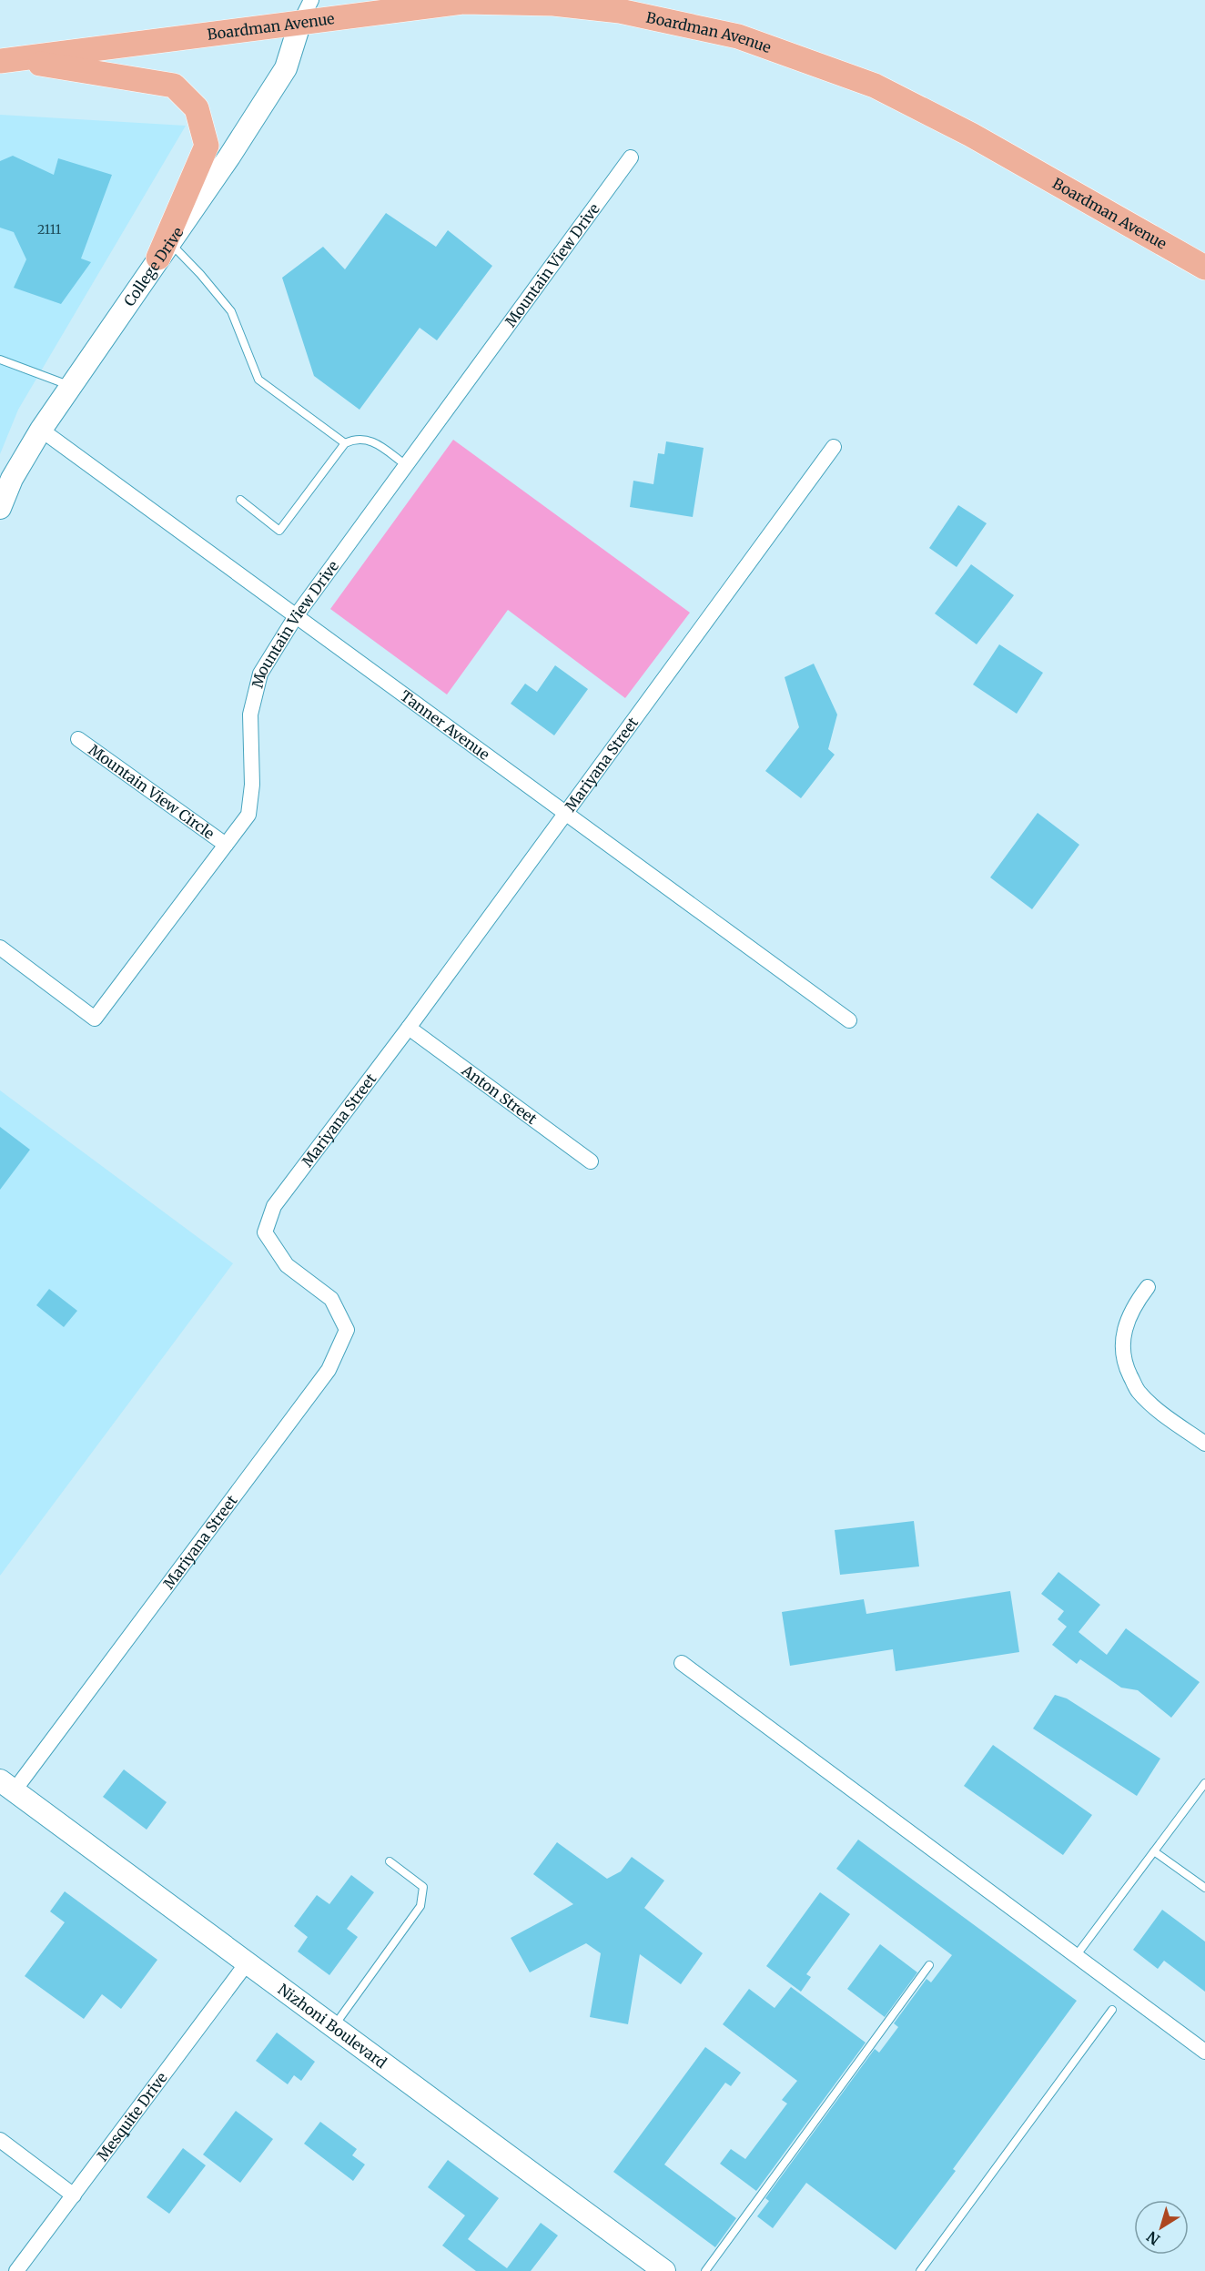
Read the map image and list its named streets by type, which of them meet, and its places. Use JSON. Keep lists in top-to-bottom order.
{
  "streets": {
    "main road": ["Boardman Avenue", "College Drive", "Nizhoni Boulevard"],
    "street": [
      "Mountain View Drive",
      "Tanner Avenue",
      "Mariyana Street",
      "Mountain View Circle",
      "Anton Street",
      "Mesquite Drive"
    ]
  },
  "crossings": [
    ["Boardman Avenue", "College Drive"],
    ["Mountain View Drive", "Tanner Avenue"],
    ["Mountain View Drive", "Mountain View Circle"],
    ["College Drive", "Tanner Avenue"],
    ["Tanner Avenue", "Mariyana Street"],
    ["Mariyana Street", "Anton Street"],
    ["Mariyana Street", "Nizhoni Boulevard"],
    ["Nizhoni Boulevard", "Mesquite Drive"]
  ],
  "house_numbers": ["2111"],
  "north": "bottom left"
}
